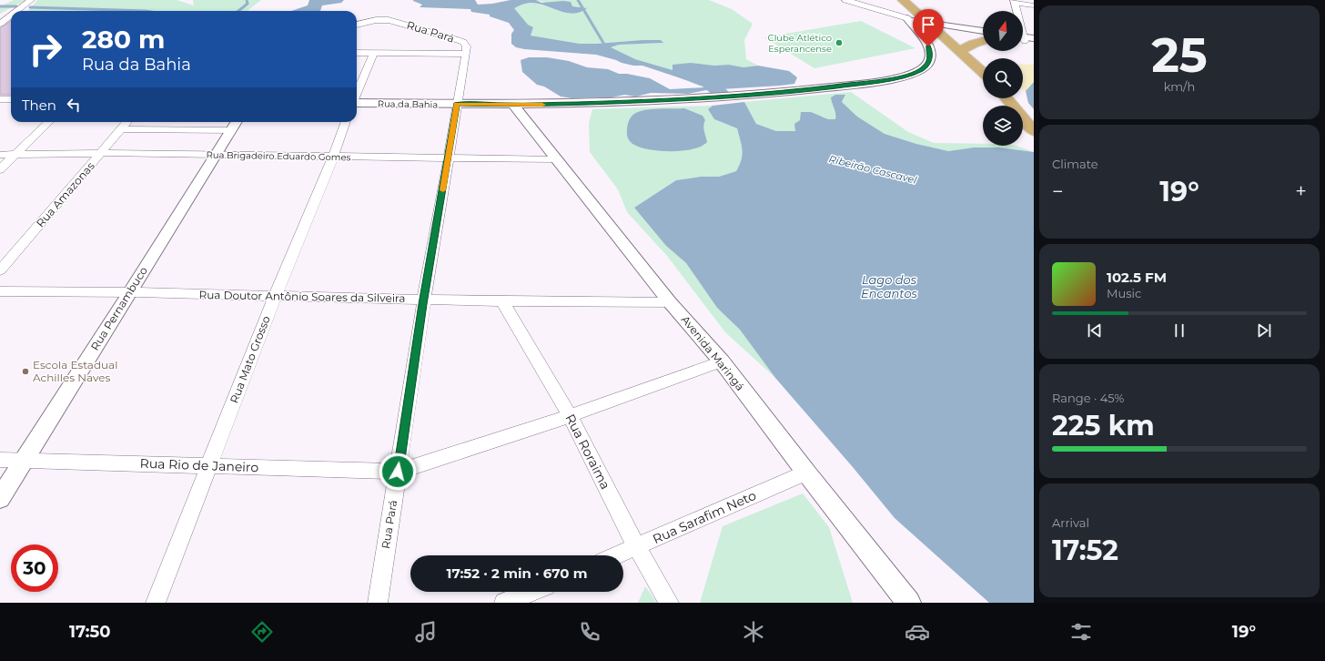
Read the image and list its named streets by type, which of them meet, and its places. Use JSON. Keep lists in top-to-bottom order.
{
  "streets": {
    "street": [
      "Rua Pará",
      "Rua da Bahia",
      "Rua Brigadeiro Eduardo Gomes",
      "Rua Amazonas",
      "Rua Doutor Antônio Soares da Silveira",
      "Rua Pernambuco",
      "Avenida Maringá",
      "Rua Mato Grosso",
      "Rua Roraima",
      "Rua Rio de Janeiro",
      "Rua Sarafim Neto"
    ]
  },
  "crossings": [
    ["Rua Pará", "Rua da Bahia"],
    ["Rua Pará", "Rua Brigadeiro Eduardo Gomes"],
    ["Rua Pará", "Rua Doutor Antônio Soares da Silveira"],
    ["Rua Pará", "Rua Rio de Janeiro"],
    ["Rua da Bahia", "Avenida Maringá"],
    ["Rua Brigadeiro Eduardo Gomes", "Rua Amazonas"],
    ["Rua Brigadeiro Eduardo Gomes", "Rua Pernambuco"],
    ["Rua Brigadeiro Eduardo Gomes", "Avenida Maringá"],
    ["Rua Brigadeiro Eduardo Gomes", "Rua Mato Grosso"],
    ["Rua Doutor Antônio Soares da Silveira", "Rua Pernambuco"],
    ["Rua Doutor Antônio Soares da Silveira", "Avenida Maringá"],
    ["Rua Doutor Antônio Soares da Silveira", "Rua Mato Grosso"],
    ["Rua Doutor Antônio Soares da Silveira", "Rua Roraima"],
    ["Rua Pernambuco", "Rua Rio de Janeiro"],
    ["Avenida Maringá", "Rua Rio de Janeiro"],
    ["Avenida Maringá", "Rua Sarafim Neto"],
    ["Rua Mato Grosso", "Rua Rio de Janeiro"],
    ["Rua Roraima", "Rua Rio de Janeiro"],
    ["Rua Roraima", "Rua Sarafim Neto"]
  ],
  "water": ["Ribeirão Cascavel", "Lago dos Encantos"],
  "places": ["Clube Atlético Esperancense", "Escola Estadual Achilles Naves"],
  "north": "top",
  "page": {
    "tile": [
      ["25", "km/h"],
      "Climate",
      ["Range · 45%", "225 km"],
      ["Arrival", "17:52"]
    ],
    "turn": ["280 m", "Rua da Bahia"],
    "then": "Then",
    "heat": ["−", "19°", "+"],
    "song": ["102.5 FM", "Music"],
    "limit": "30",
    "trip": "17:52 · 2 min · 670 m",
    "tabs": ["17:50", "19°"]
  }
}
